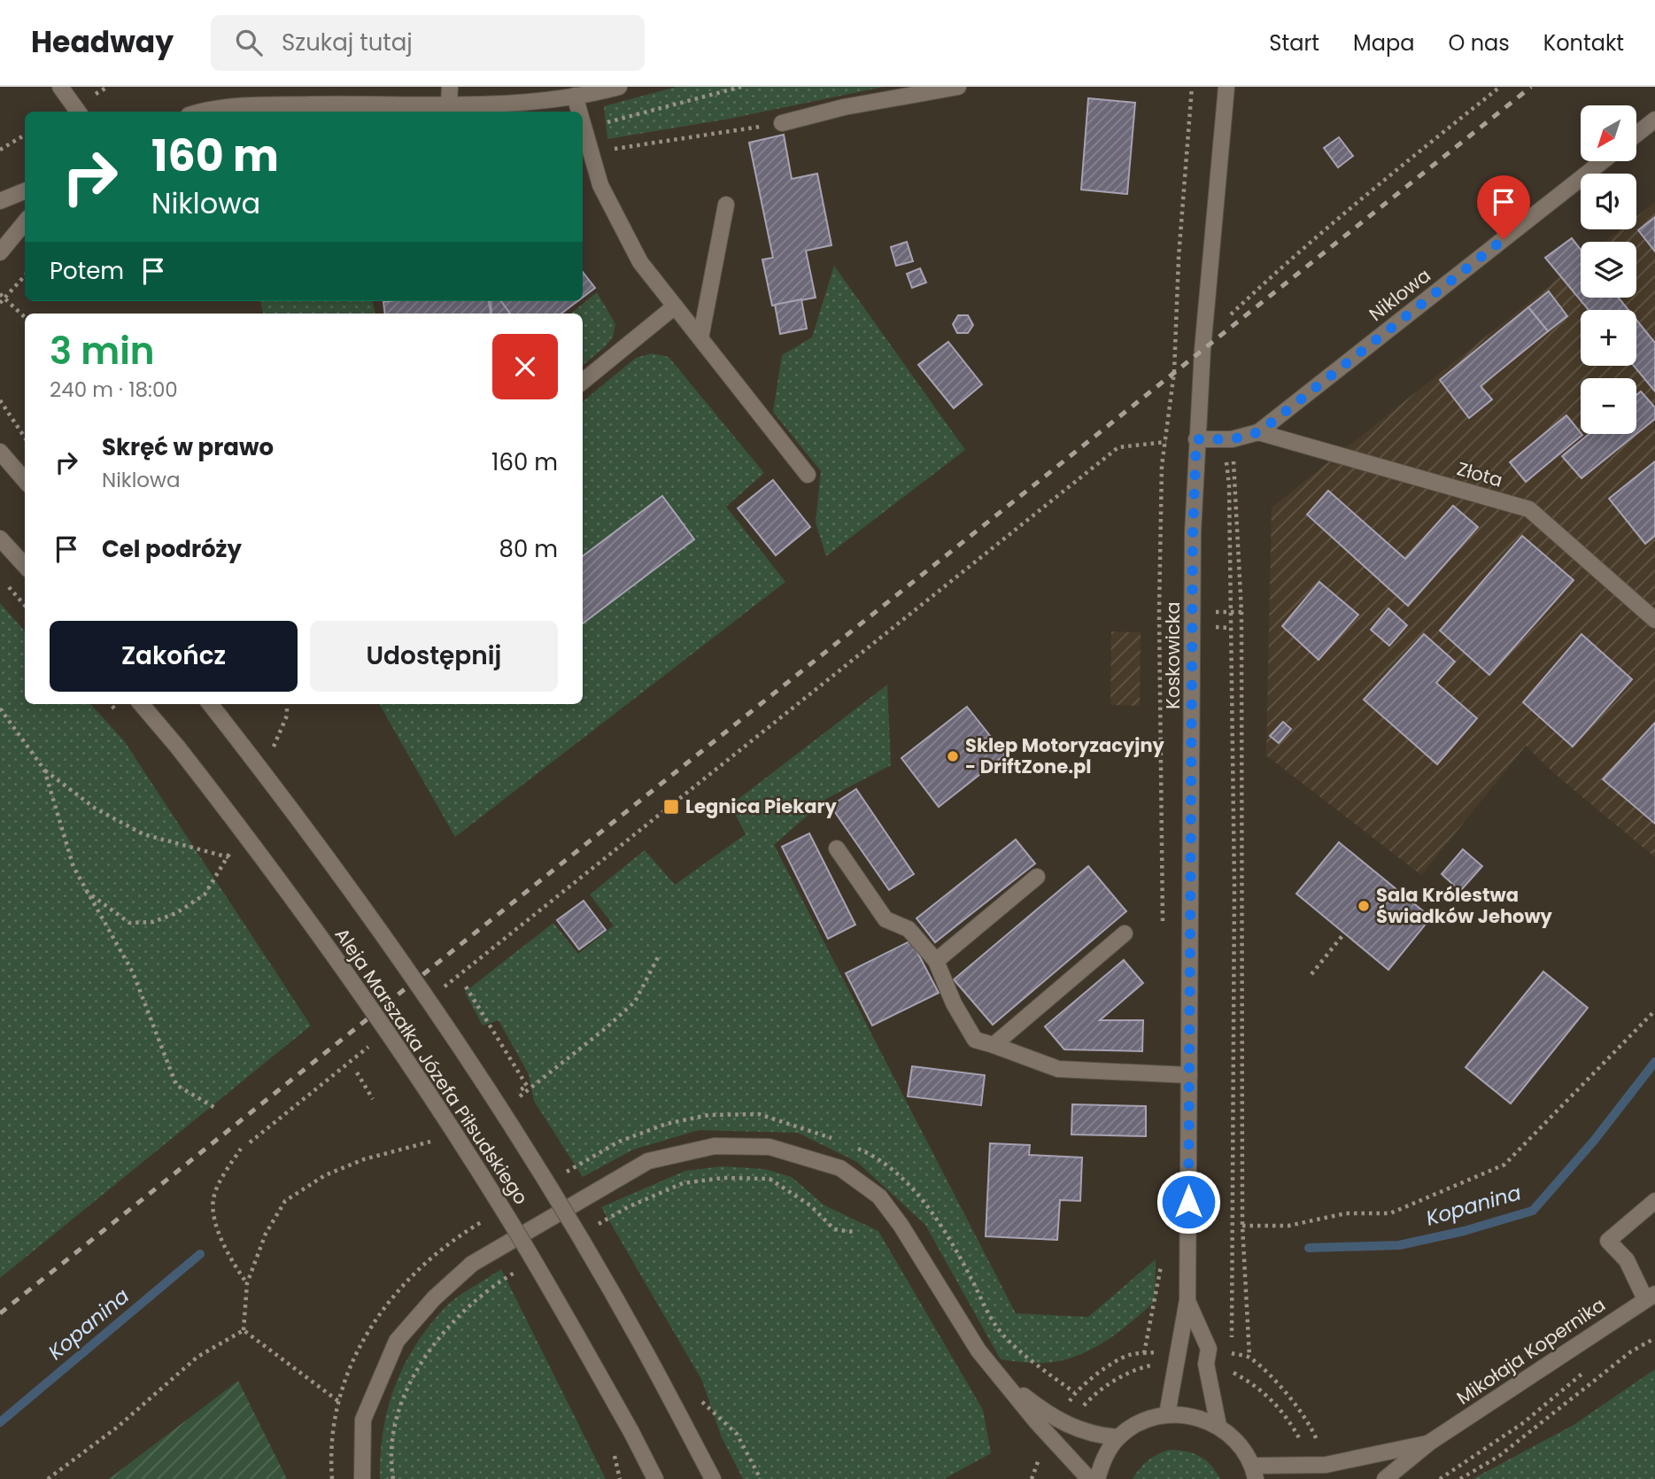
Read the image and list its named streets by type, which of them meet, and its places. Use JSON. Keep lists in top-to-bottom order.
{
  "streets": {
    "street": [
      "Niklowa",
      "Złota",
      "Koskowicka",
      "Aleja Marszałka Józefa Piłsudskiego",
      "Mikołaja Kopernika"
    ]
  },
  "crossings": [
    ["Niklowa", "Złota"],
    ["Niklowa", "Koskowicka"]
  ],
  "water": ["Kopanina"],
  "places": {
    "other": ["Sklep Motoryzacyjny - DriftZone.pl", "Sala Królestwa Świadków Jehowy"],
    "transit": ["Legnica Piekary"]
  },
  "north": "bottom left",
  "page": {
    "header": "Headway",
    "search": "Szukaj tutaj",
    "nav": [
      "Start",
      "Mapa",
      "O nas",
      "Kontakt"
    ],
    "map_buttons": ["+", "−"],
    "turn": ["160 m", "Niklowa"],
    "then": "Potem",
    "heading": ["3 min", "240 m · 18:00"],
    "list": [
      {
        "name": "Skręć w prawo",
        "note": "Niklowa",
        "value": "160 m"
      },
      {
        "name": "Cel podróży",
        "value": "80 m"
      }
    ],
    "buttons": ["Zakończ", "Udostępnij"]
  }
}
